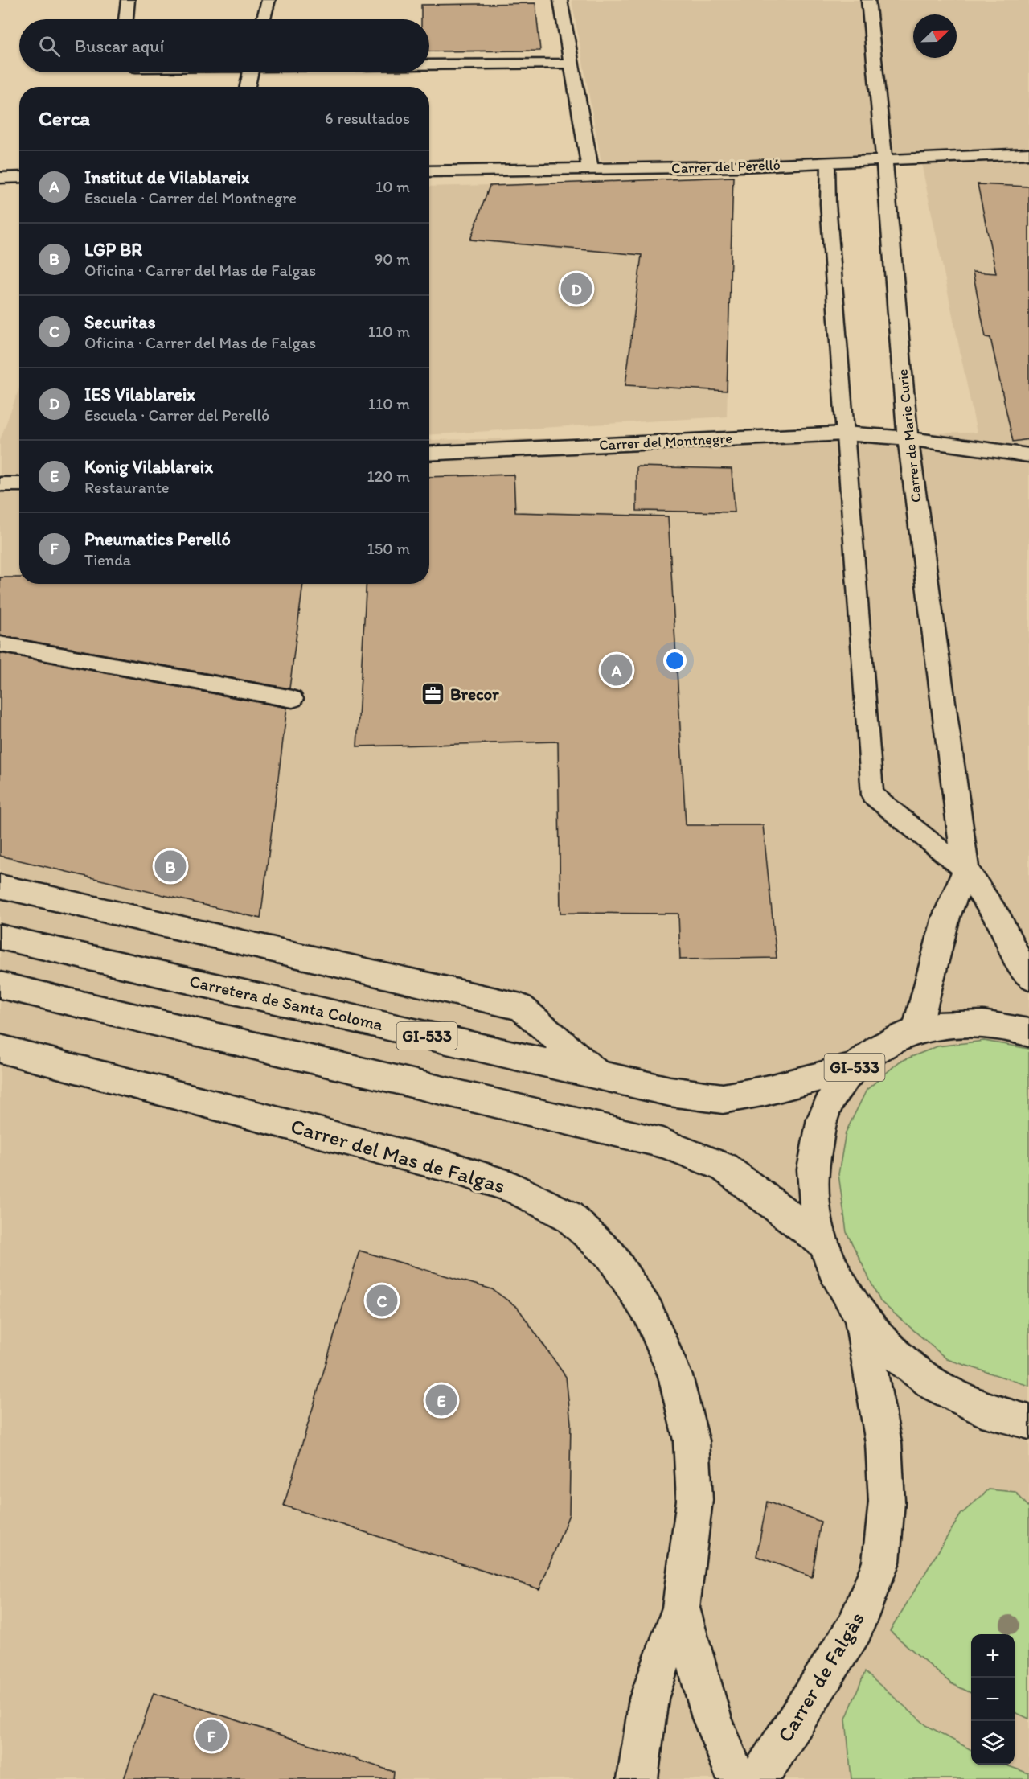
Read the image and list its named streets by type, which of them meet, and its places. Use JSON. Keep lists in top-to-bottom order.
{
  "streets": {
    "street": [
      "Carrer del Perelló",
      "Carrer de Marie Curie",
      "Carrer del Montnegre",
      "Carretera de Santa Coloma",
      "GI-533",
      "Carrer del Mas de Falgas",
      "Carrer de Falgàs"
    ]
  },
  "crossings": [
    ["Carrer del Perelló", "Carrer de Marie Curie"],
    ["Carrer de Marie Curie", "Carrer del Montnegre"],
    ["Carretera de Santa Coloma", "GI-533"],
    ["GI-533", "Carrer de Falgàs"]
  ],
  "places": {
    "office": ["Brecor"]
  },
  "north": "top right",
  "page": {
    "search": "Buscar aquí",
    "heading": ["Cerca", "6 resultados"],
    "list": [
      {
        "mark": "A",
        "name": "Institut de Vilablareix",
        "note": "Escuela · Carrer del Montnegre",
        "value": "10 m"
      },
      {
        "mark": "B",
        "name": "LGP BR",
        "note": "Oficina · Carrer del Mas de Falgas",
        "value": "90 m"
      },
      {
        "mark": "C",
        "name": "Securitas",
        "note": "Oficina · Carrer del Mas de Falgas",
        "value": "110 m"
      },
      {
        "mark": "D",
        "name": "IES Vilablareix",
        "note": "Escuela · Carrer del Perelló",
        "value": "110 m"
      },
      {
        "mark": "E",
        "name": "Konig Vilablareix",
        "note": "Restaurante",
        "value": "120 m"
      },
      {
        "mark": "F",
        "name": "Pneumatics Perelló",
        "note": "Tienda",
        "value": "150 m"
      }
    ],
    "pins": [
      "D",
      "A",
      "B",
      "C",
      "E",
      "F"
    ],
    "map_buttons": ["+", "−"]
  }
}
